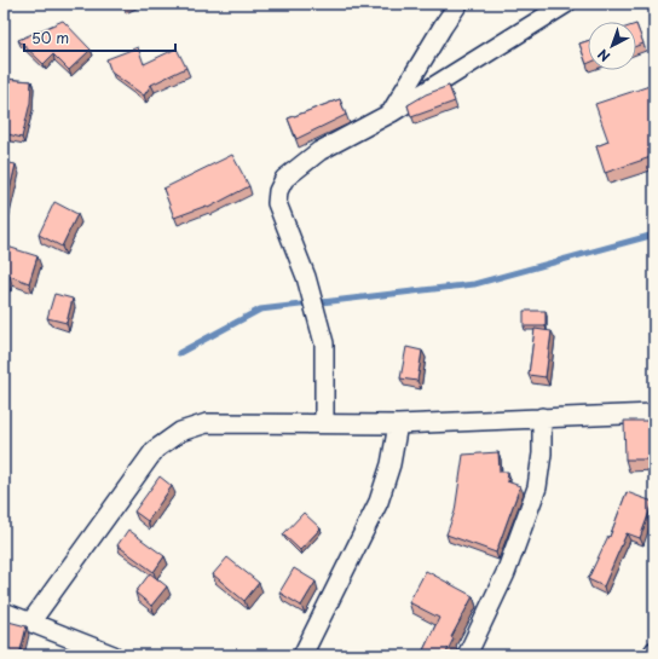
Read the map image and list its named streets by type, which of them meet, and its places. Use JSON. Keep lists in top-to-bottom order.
{
  "scale_bar": "50 m",
  "north": "bottom left"
}
